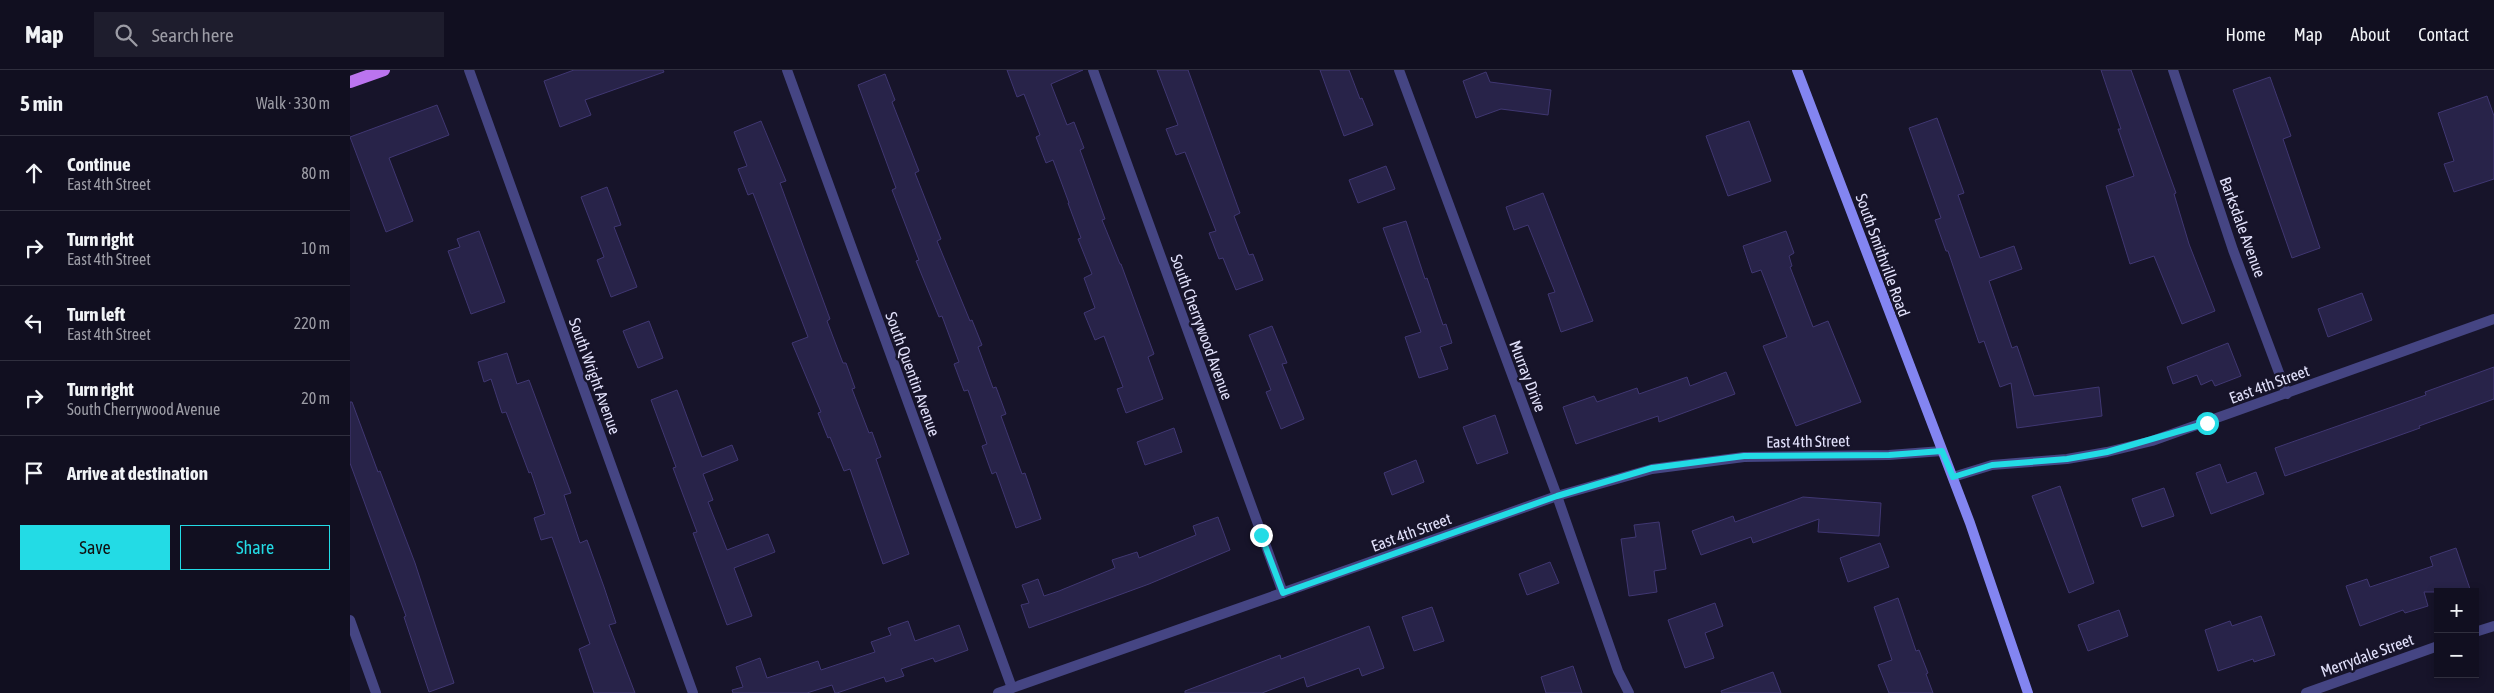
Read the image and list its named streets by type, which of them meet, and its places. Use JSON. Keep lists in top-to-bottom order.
{
  "streets": {
    "main road": ["South Smithville Road"],
    "street": [
      "Barksdale Avenue",
      "South Cherrywood Avenue",
      "South Quentin Avenue",
      "South Wright Avenue",
      "Murray Drive",
      "East 4th Street",
      "Merrydale Street"
    ]
  },
  "crossings": [
    ["Barksdale Avenue", "East 4th Street"],
    ["South Smithville Road", "East 4th Street"],
    ["South Cherrywood Avenue", "East 4th Street"],
    ["South Quentin Avenue", "East 4th Street"],
    ["Murray Drive", "East 4th Street"]
  ],
  "page": {
    "header": "Map",
    "search": "Search here",
    "nav": [
      "Home",
      "Map",
      "About",
      "Contact"
    ],
    "heading": ["5 min", "Walk · 330 m"],
    "list": [
      ["Continue", "East 4th Street", "80 m"],
      ["Turn right", "East 4th Street", "10 m"],
      ["Turn left", "East 4th Street", "220 m"],
      ["Turn right", "South Cherrywood Avenue", "20 m"],
      "Arrive at destination"
    ],
    "buttons": ["Save", "Share"],
    "map_buttons": ["+", "−"]
  }
}
